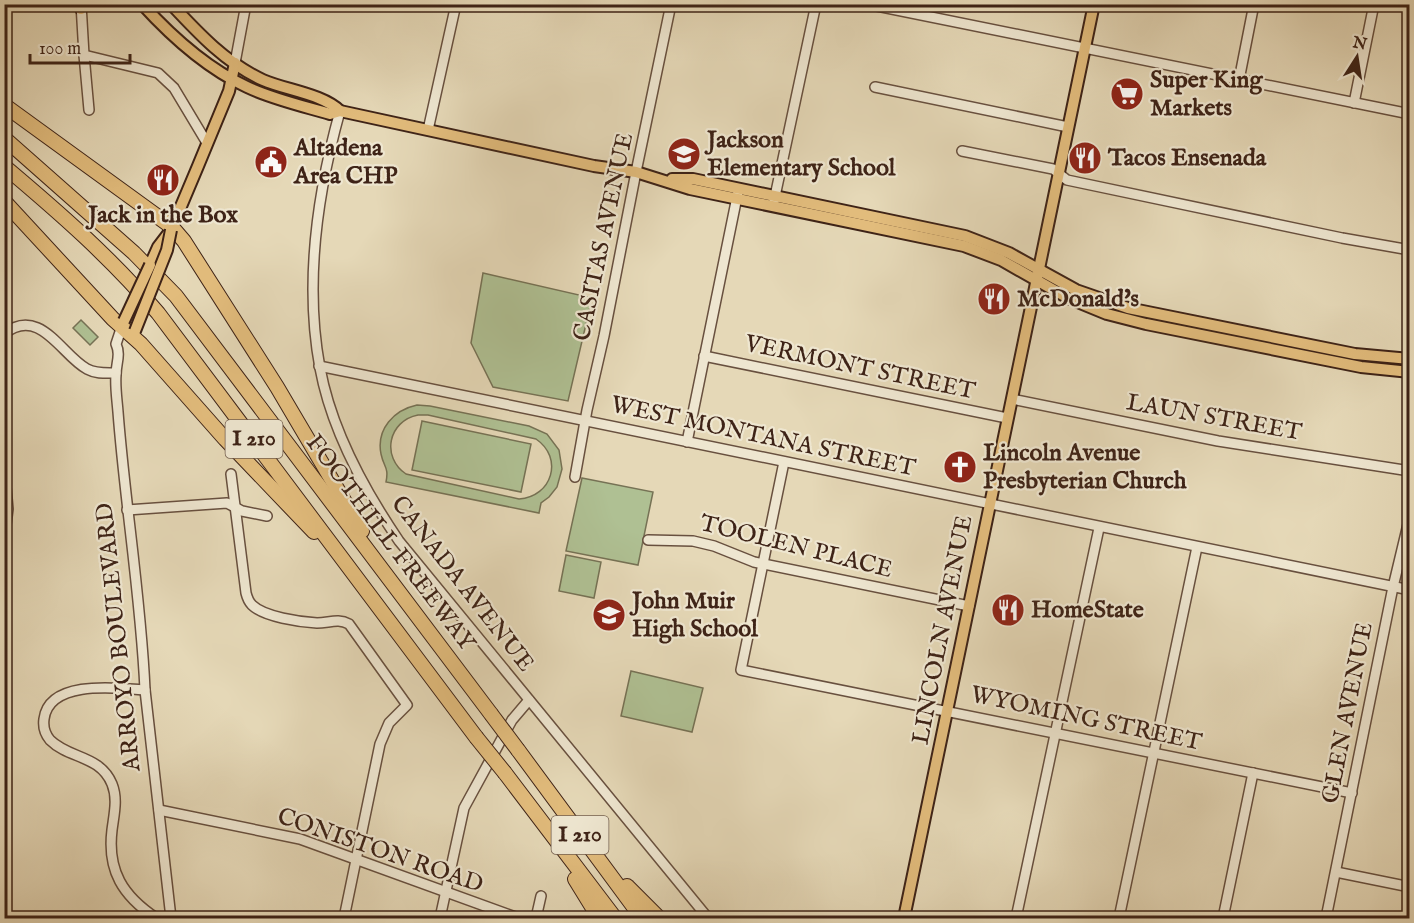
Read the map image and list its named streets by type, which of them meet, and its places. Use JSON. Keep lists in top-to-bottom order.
{
  "streets": {
    "highway": ["I 210", "FOOTHILL FREEWAY"],
    "main road": ["LINCOLN AVENUE", "ARROYO BOULEVARD"],
    "street": [
      "CASITAS AVENUE",
      "VERMONT STREET",
      "LAUN STREET",
      "WEST MONTANA STREET",
      "TOOLEN PLACE",
      "CANADA AVENUE",
      "GLEN AVENUE",
      "WYOMING STREET",
      "CONISTON ROAD"
    ]
  },
  "crossings": [
    ["CASITAS AVENUE", "WEST MONTANA STREET"],
    ["VERMONT STREET", "LINCOLN AVENUE"],
    ["LAUN STREET", "LINCOLN AVENUE"],
    ["WEST MONTANA STREET", "CANADA AVENUE"],
    ["WEST MONTANA STREET", "LINCOLN AVENUE"],
    ["WEST MONTANA STREET", "GLEN AVENUE"],
    ["TOOLEN PLACE", "LINCOLN AVENUE"],
    ["TOOLEN PLACE", "WYOMING STREET"],
    ["LINCOLN AVENUE", "WYOMING STREET"],
    ["ARROYO BOULEVARD", "CONISTON ROAD"],
    ["GLEN AVENUE", "WYOMING STREET"]
  ],
  "places": {
    "supermarket": ["Super King Markets"],
    "school or university": ["Jackson Elementary School", "John Muir High School"],
    "restaurant": [
      "Tacos Ensenada",
      "Jack in the Box",
      "McDonald's",
      "HomeState"
    ],
    "public building": ["Altadena Area CHP"],
    "church": ["Lincoln Avenue Presbyterian Church"]
  },
  "scale_bar": "100 m",
  "north": "top"
}
